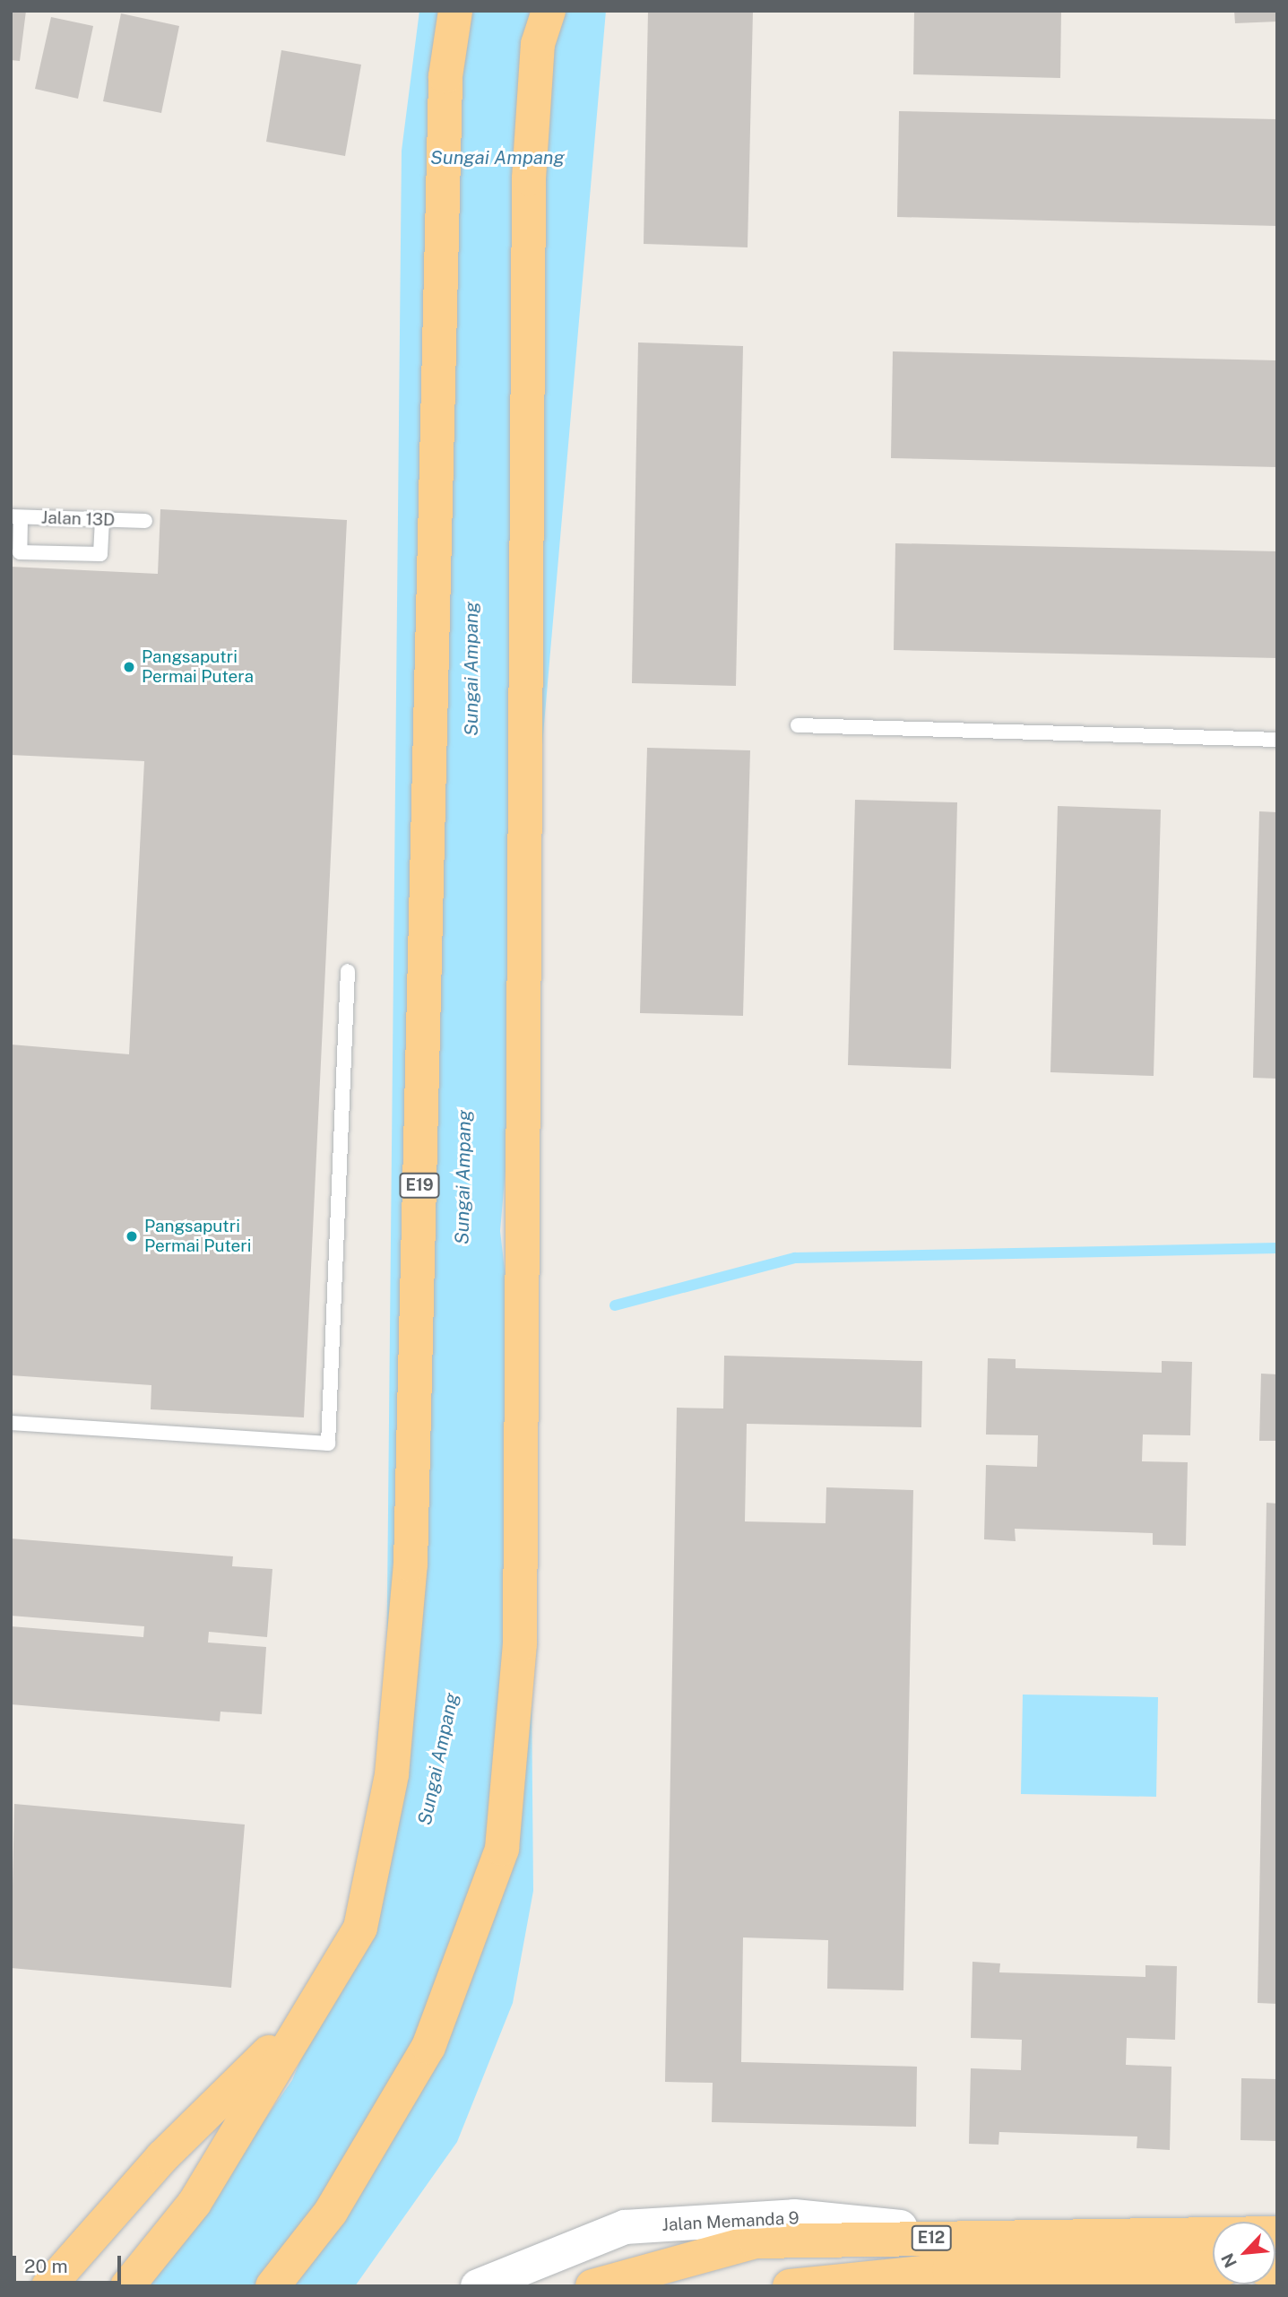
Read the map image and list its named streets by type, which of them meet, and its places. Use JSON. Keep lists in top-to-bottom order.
{
  "streets": {
    "highway": ["E19", "E12"],
    "street": ["Jalan Memanda 9"],
    "lane": ["Jalan 13D"]
  },
  "crossings": [
    ["Jalan Memanda 9", "E12"]
  ],
  "water": ["Sungai Ampang"],
  "places": ["Pangsaputri Permai Putera", "Pangsaputri Permai Puteri"],
  "scale_bar": "20 m",
  "north": "bottom left"
}
